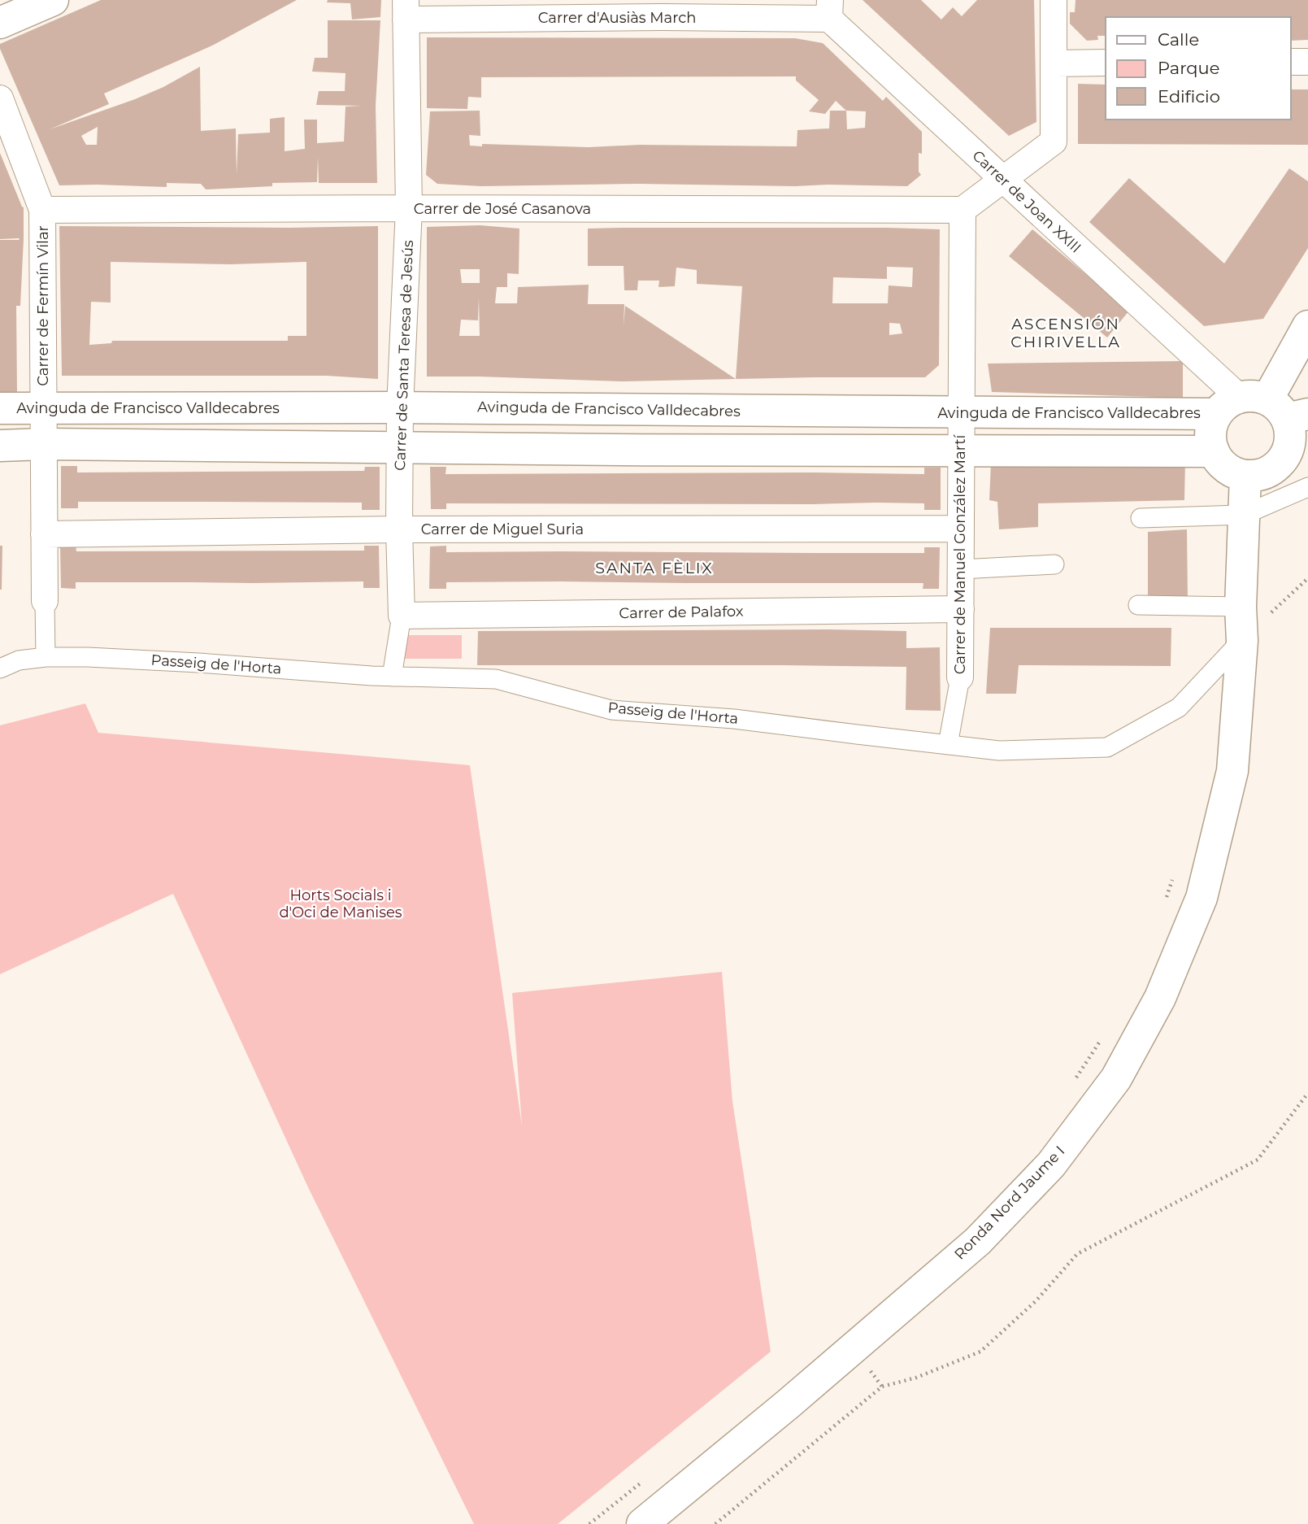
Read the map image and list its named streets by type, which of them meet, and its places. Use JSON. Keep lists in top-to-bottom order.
{
  "streets": {
    "street": [
      "Carrer d'Ausiàs March",
      "Carrer de Joan XXIII",
      "Carrer de José Casanova",
      "Carrer de Fermín Vilar",
      "Carrer de Santa Teresa de Jesús",
      "Avinguda de Francisco Valldecabres",
      "Carrer de Miguel Suria",
      "Carrer de Manuel González Martí",
      "Carrer de Palafox",
      "Passeig de l'Horta",
      "Ronda Nord Jaume I"
    ]
  },
  "crossings": [
    ["Carrer d'Ausiàs March", "Carrer de Joan XXIII"],
    ["Carrer d'Ausiàs March", "Carrer de Santa Teresa de Jesús"],
    ["Carrer de Joan XXIII", "Avinguda de Francisco Valldecabres"],
    ["Carrer de José Casanova", "Carrer de Fermín Vilar"],
    ["Carrer de José Casanova", "Carrer de Santa Teresa de Jesús"],
    ["Carrer de José Casanova", "Carrer de Manuel González Martí"],
    ["Carrer de Fermín Vilar", "Avinguda de Francisco Valldecabres"],
    ["Carrer de Fermín Vilar", "Carrer de Miguel Suria"],
    ["Carrer de Fermín Vilar", "Passeig de l'Horta"],
    ["Carrer de Santa Teresa de Jesús", "Avinguda de Francisco Valldecabres"],
    ["Carrer de Santa Teresa de Jesús", "Carrer de Miguel Suria"],
    ["Carrer de Santa Teresa de Jesús", "Carrer de Palafox"],
    ["Carrer de Santa Teresa de Jesús", "Passeig de l'Horta"],
    ["Avinguda de Francisco Valldecabres", "Carrer de Manuel González Martí"],
    ["Carrer de Miguel Suria", "Carrer de Manuel González Martí"],
    ["Carrer de Manuel González Martí", "Carrer de Palafox"],
    ["Carrer de Manuel González Martí", "Passeig de l'Horta"],
    ["Passeig de l'Horta", "Ronda Nord Jaume I"]
  ],
  "districts": ["ASCENSIÓN CHIRIVELLA", "SANTA FÈLIX"],
  "parks": ["Horts Socials i d'Oci de Manises"],
  "legend": ["Calle", "Parque", "Edificio"]
}
